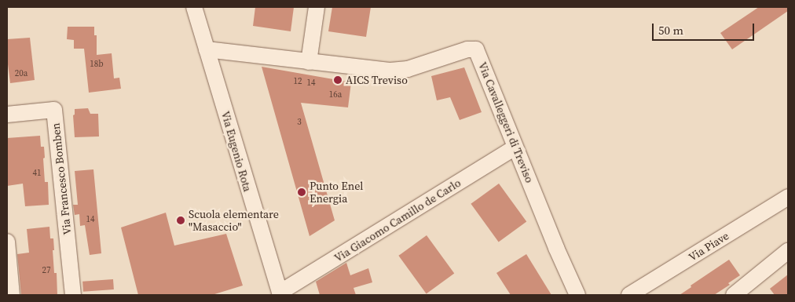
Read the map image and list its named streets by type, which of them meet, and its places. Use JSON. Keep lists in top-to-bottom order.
{
  "streets": {
    "street": [
      "Via Cavalleggeri di Treviso",
      "Via Eugenio Rota",
      "Via Francesco Bomben",
      "Via Giacomo Camillo de Carlo",
      "Via Piave"
    ]
  },
  "crossings": [
    ["Via Cavalleggeri di Treviso", "Via Giacomo Camillo de Carlo"],
    ["Via Eugenio Rota", "Via Giacomo Camillo de Carlo"]
  ],
  "places": ["AICS Treviso", "Punto Enel Energia", "Scuola elementare \"Masaccio\""],
  "house_numbers": [
    "18b",
    "20a",
    "12",
    "14",
    "16a",
    "3",
    "41",
    "14",
    "27"
  ],
  "scale_bar": "50 m"
}
